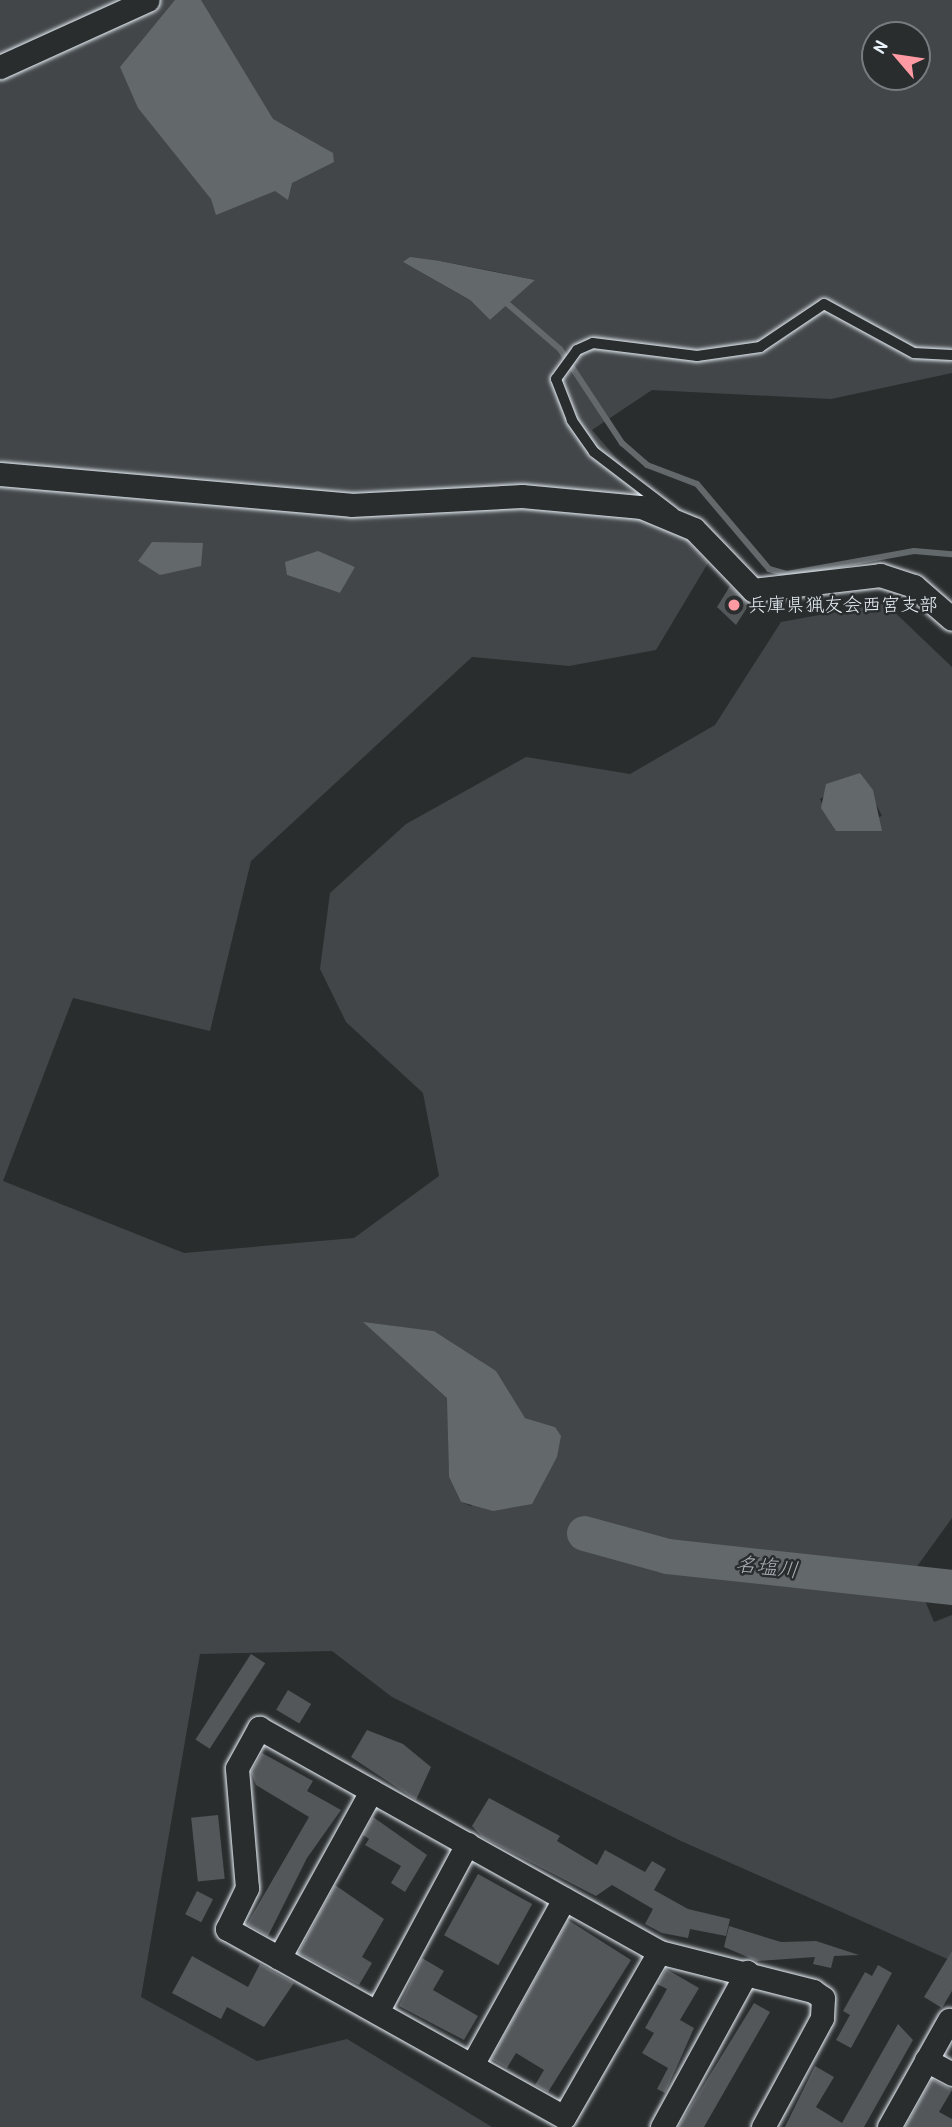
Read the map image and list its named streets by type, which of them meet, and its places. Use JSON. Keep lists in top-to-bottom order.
{
  "water": ["名塩川"],
  "places": ["兵庫県猟友会西宮支部"],
  "north": "top left"
}
